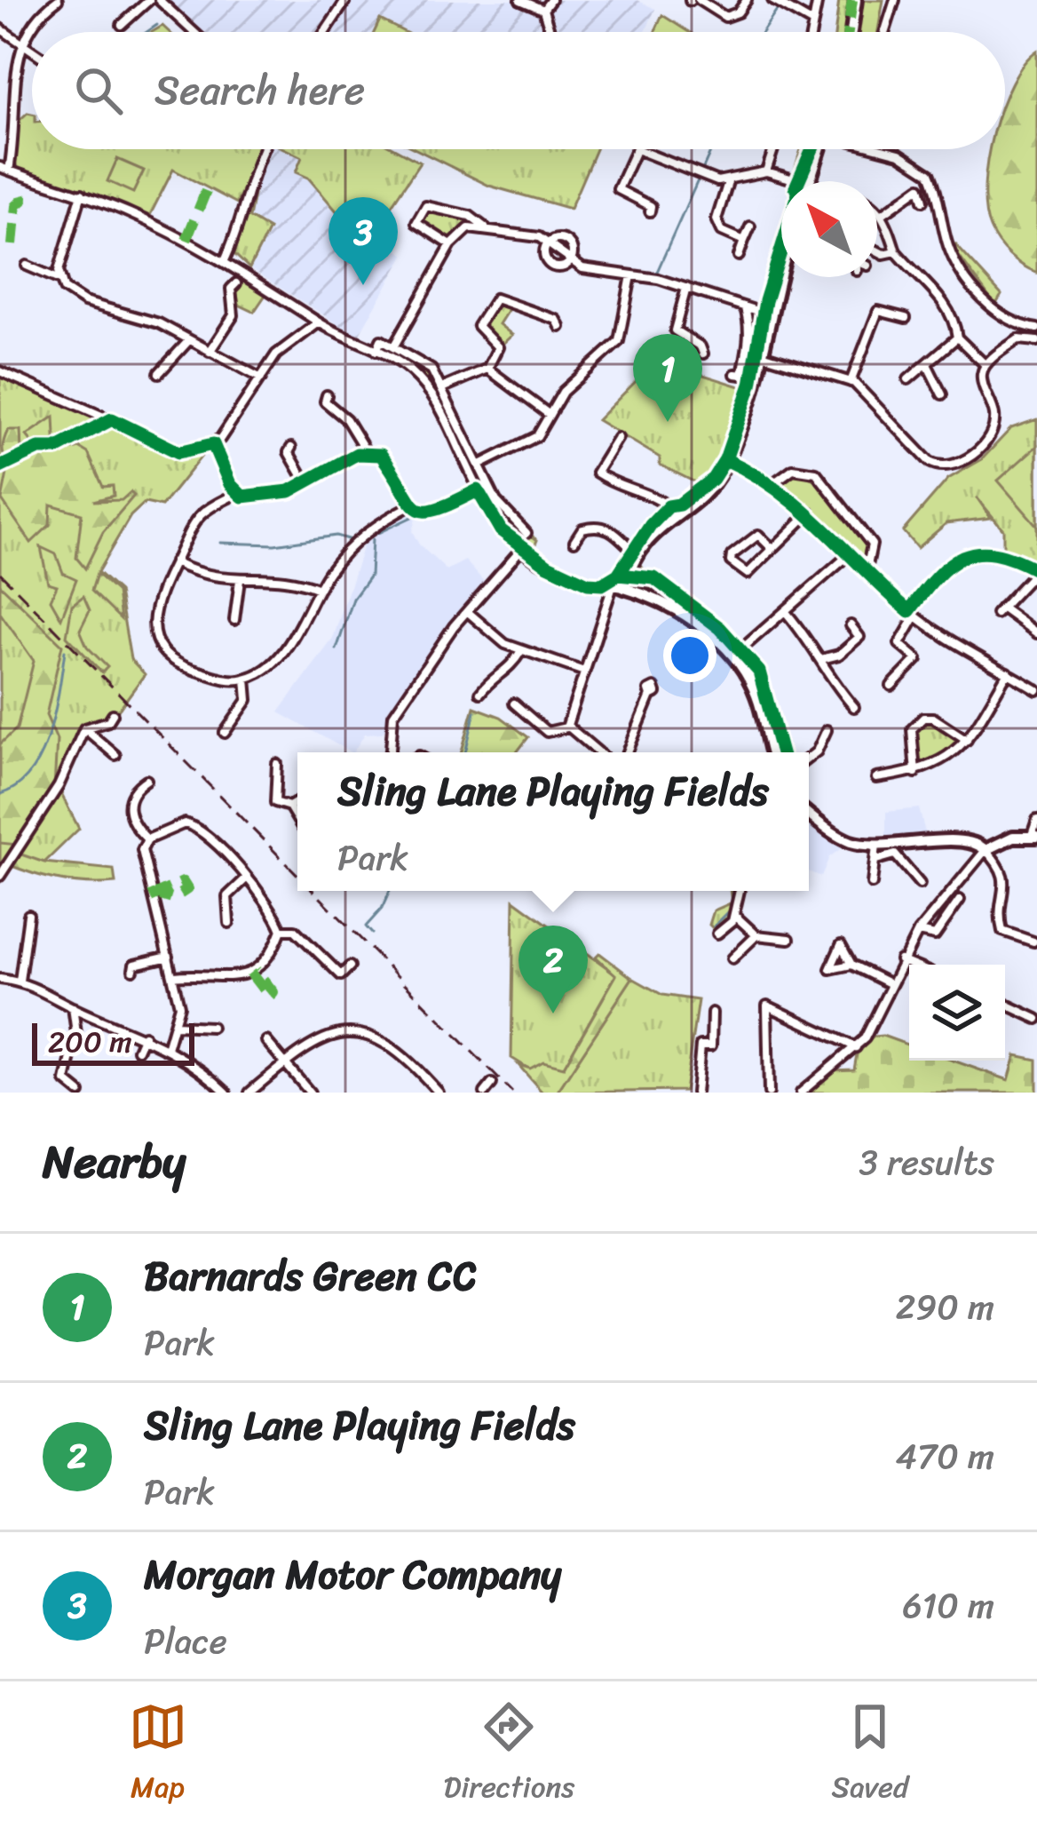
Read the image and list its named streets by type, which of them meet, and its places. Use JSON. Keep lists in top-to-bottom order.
{
  "scale_bar": "200 m",
  "north": "top left",
  "page": {
    "search": "Search here",
    "pins": ["3", "1", "2"],
    "popup": ["Sling Lane Playing Fields", "Park"],
    "scale": "200 m",
    "heading": ["Nearby", "3 results"],
    "list": [
      {
        "mark": "1",
        "name": "Barnards Green CC",
        "note": "Park",
        "value": "290 m"
      },
      {
        "mark": "2",
        "name": "Sling Lane Playing Fields",
        "note": "Park",
        "value": "470 m"
      },
      {
        "mark": "3",
        "name": "Morgan Motor Company",
        "note": "Place",
        "value": "610 m"
      }
    ],
    "nav": ["Map", "Directions", "Saved"]
  }
}
